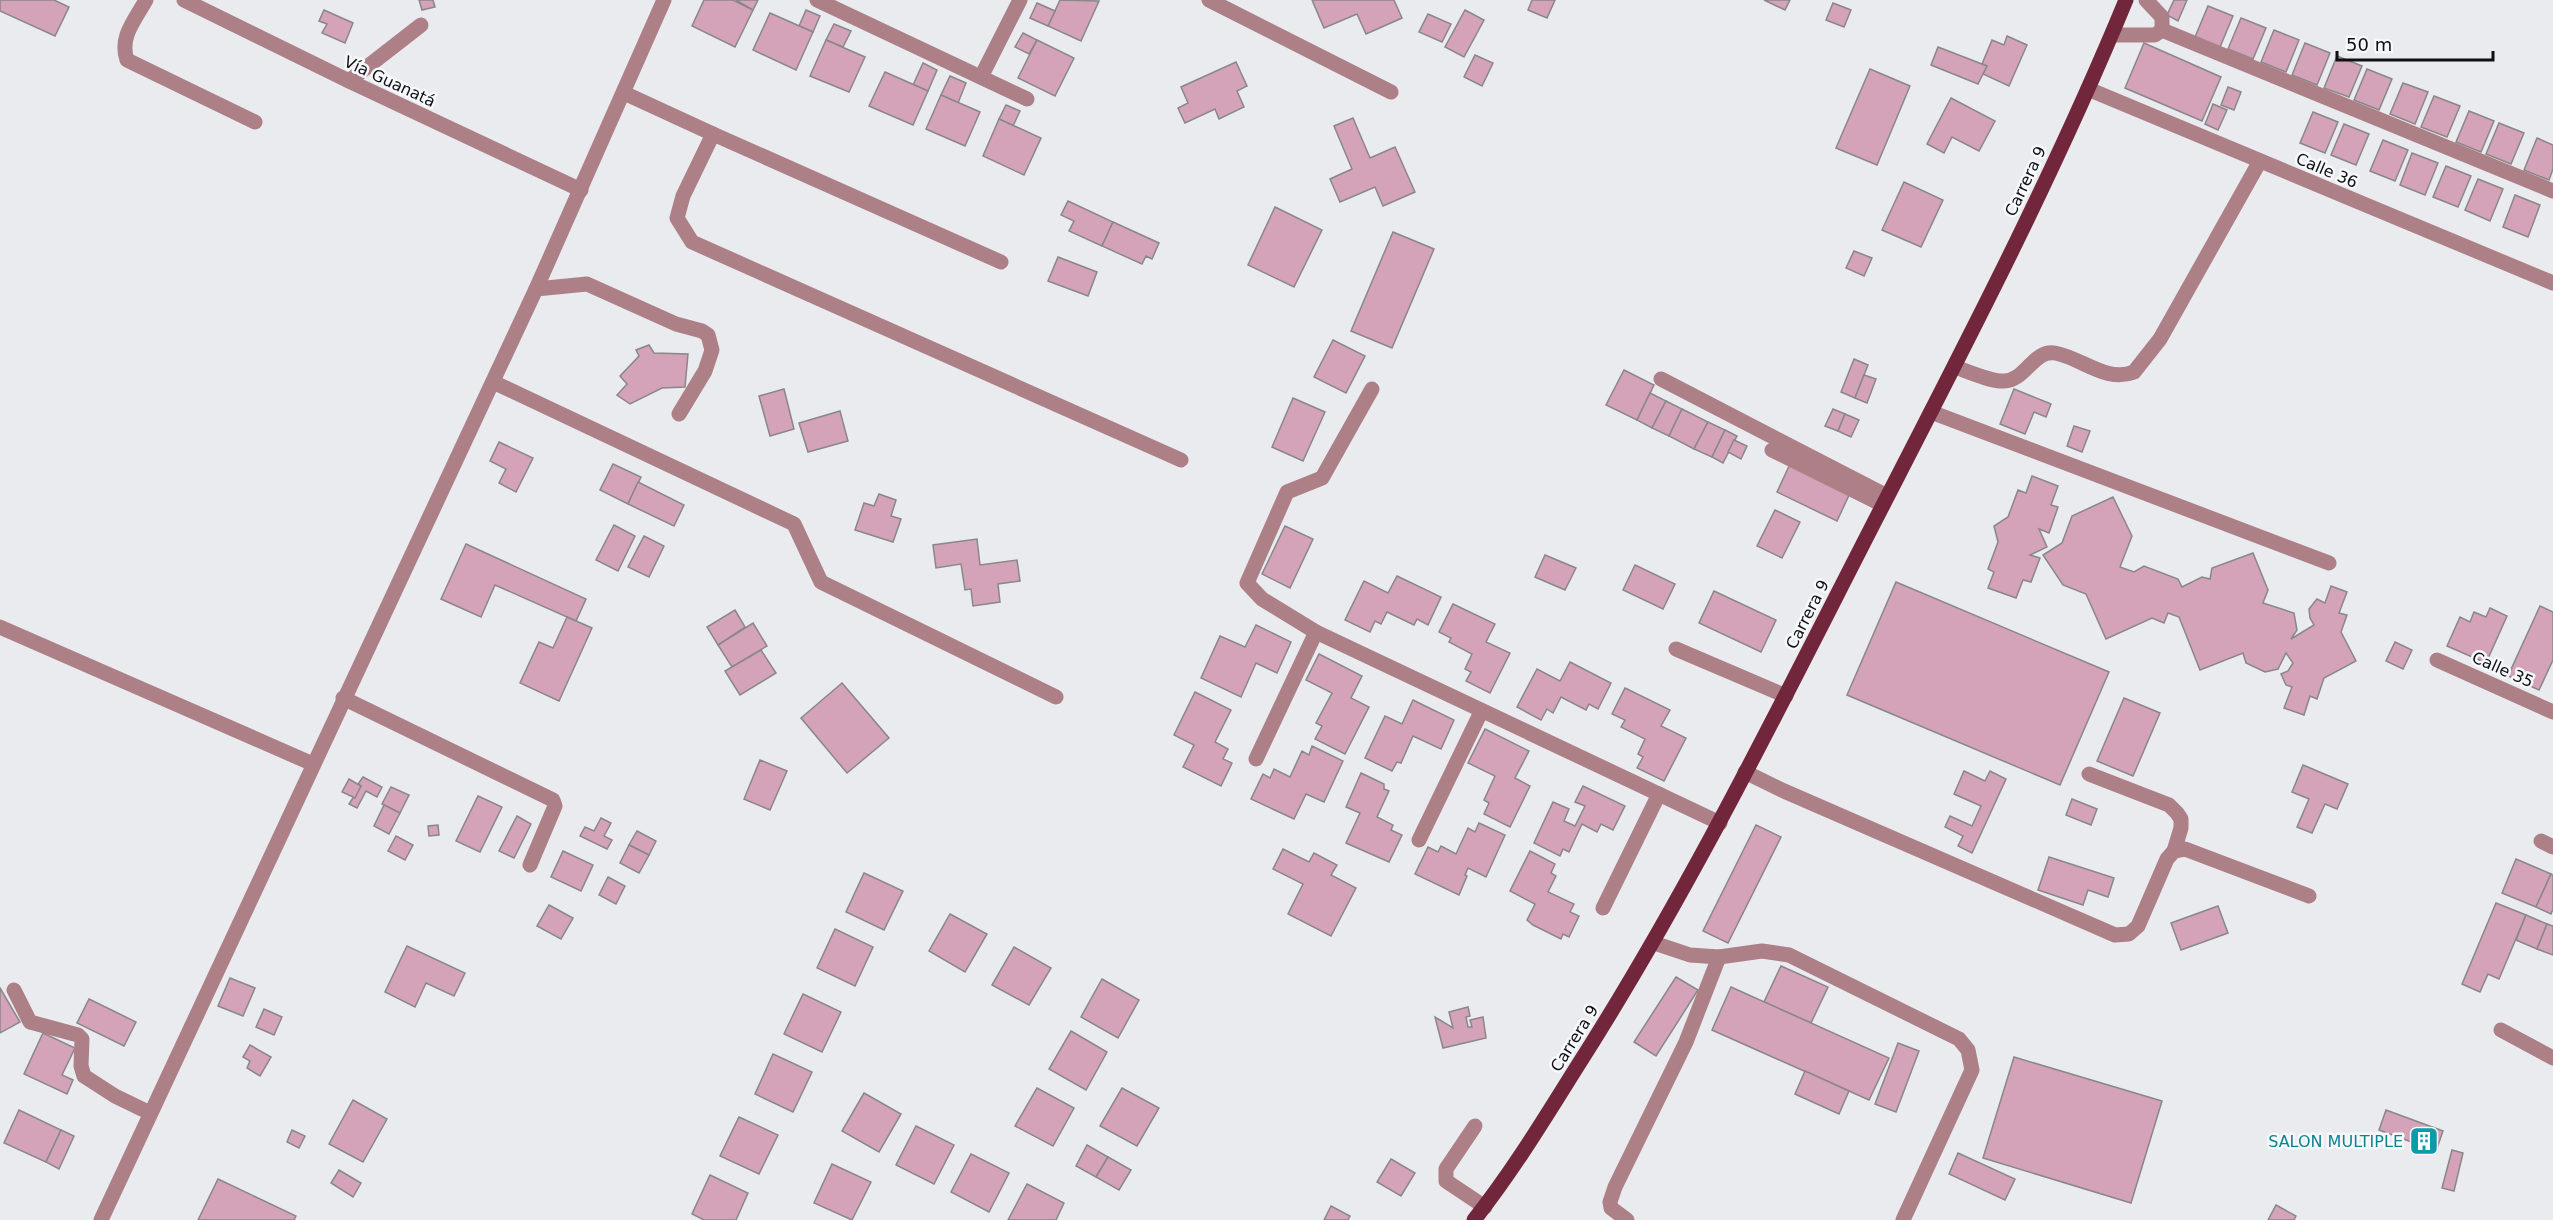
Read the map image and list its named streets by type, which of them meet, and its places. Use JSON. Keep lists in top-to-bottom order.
{
  "streets": {
    "main road": ["Carrera 9"],
    "street": ["Vía Guanatá", "Calle 36", "Calle 35"]
  },
  "crossings": [
    ["Calle 36", "Carrera 9"]
  ],
  "places": {
    "building": ["SALON MULTIPLE"]
  },
  "scale_bar": "50 m"
}
